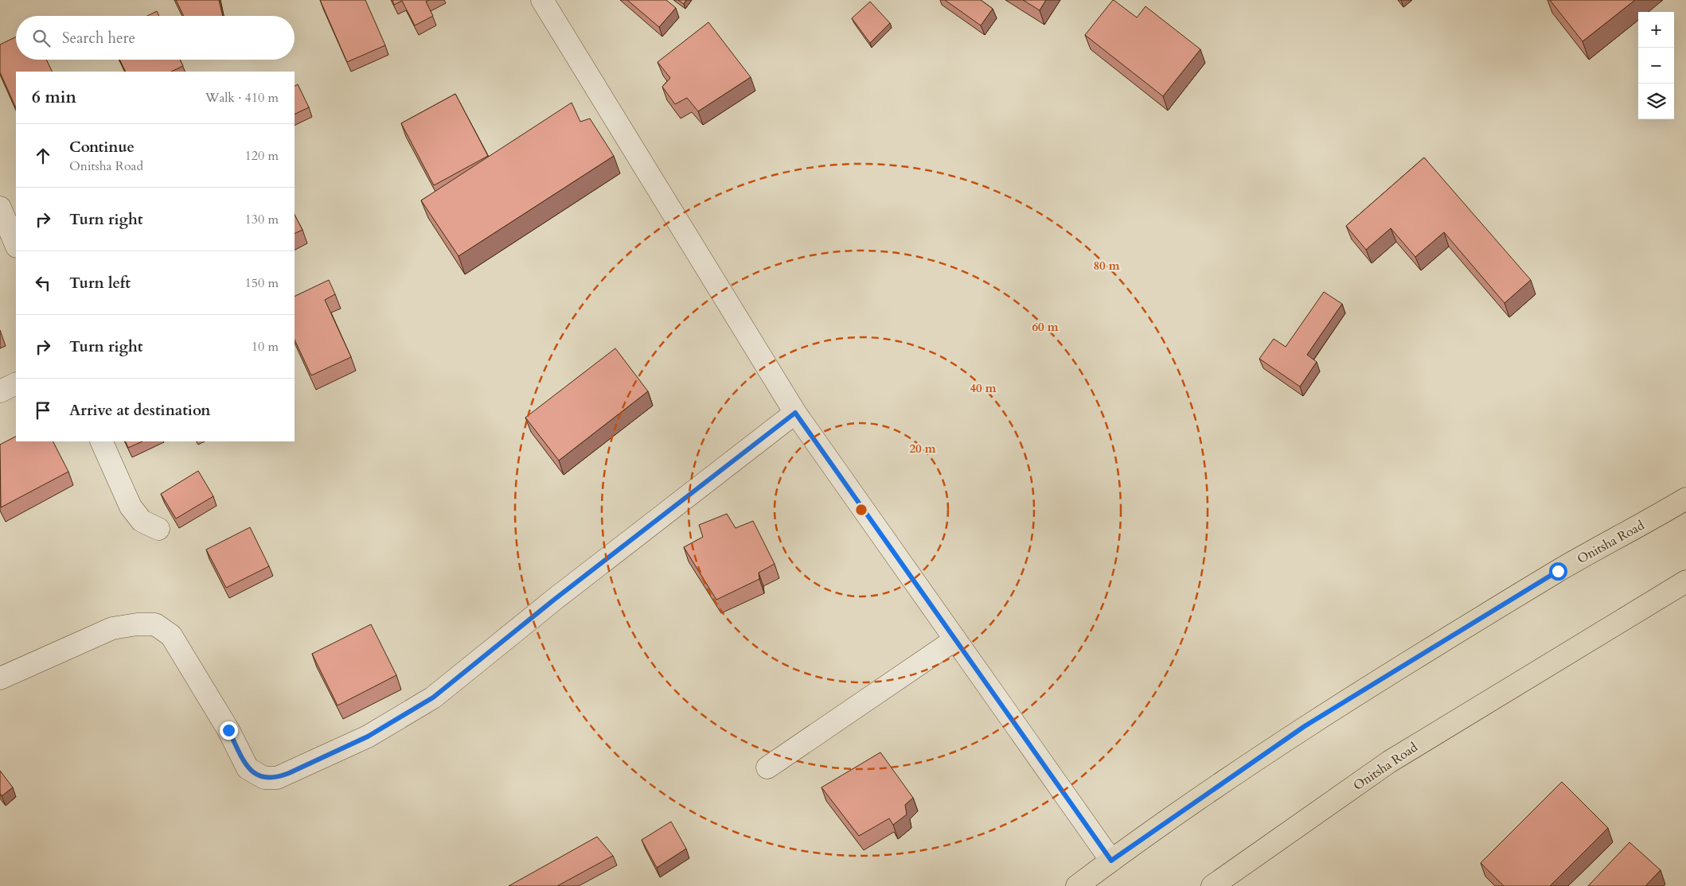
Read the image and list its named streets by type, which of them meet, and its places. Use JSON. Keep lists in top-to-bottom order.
{
  "streets": {
    "main road": ["Onitsha Road"]
  },
  "page": {
    "map_buttons": ["+", "−"],
    "search": "Search here",
    "heading": ["6 min", "Walk · 410 m"],
    "list": [
      ["Continue", "Onitsha Road", "120 m"],
      ["Turn right", "130 m"],
      ["Turn left", "150 m"],
      ["Turn right", "10 m"],
      "Arrive at destination"
    ]
  },
  "rings": [
    "80 m",
    "60 m",
    "40 m",
    "20 m"
  ]
}
